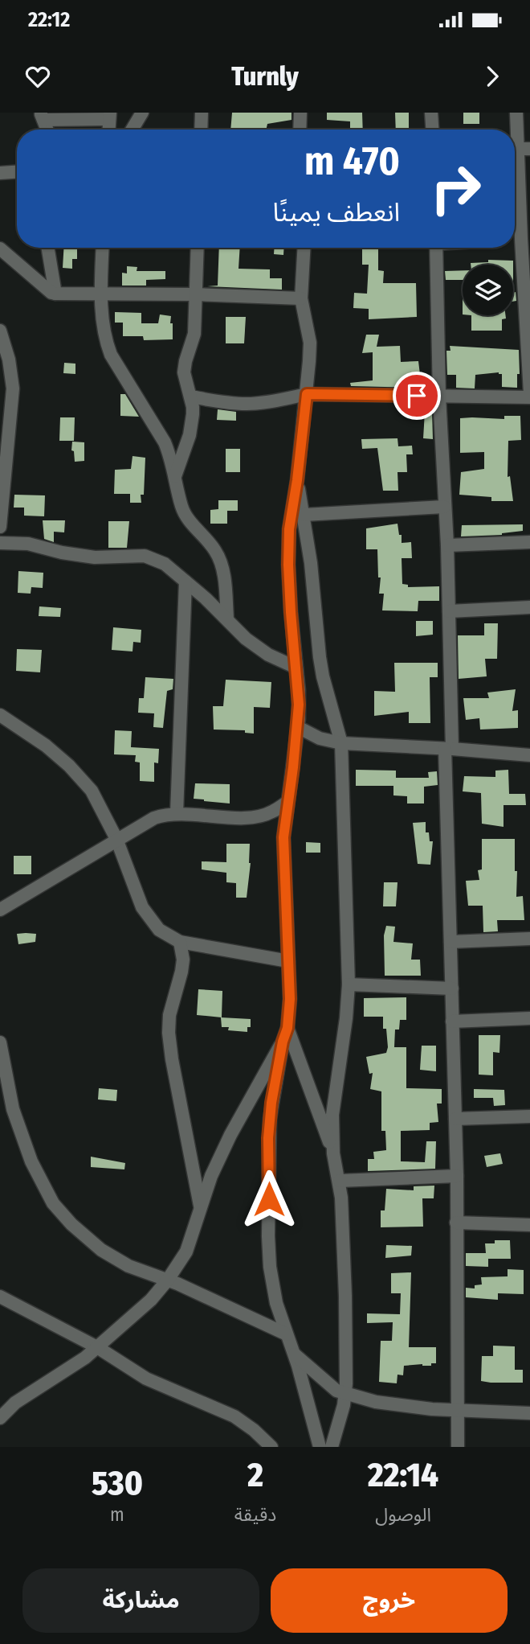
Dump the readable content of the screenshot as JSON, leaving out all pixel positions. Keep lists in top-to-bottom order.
{
  "page": {
    "status": "22:12",
    "header": "Turnly",
    "turn": ["470 m", "انعطف يمينًا"],
    "eta": [
      "22:14",
      "الوصول",
      "2",
      "دقيقة",
      "530",
      "m"
    ],
    "buttons": ["خروج", "مشاركة"]
  }
}
